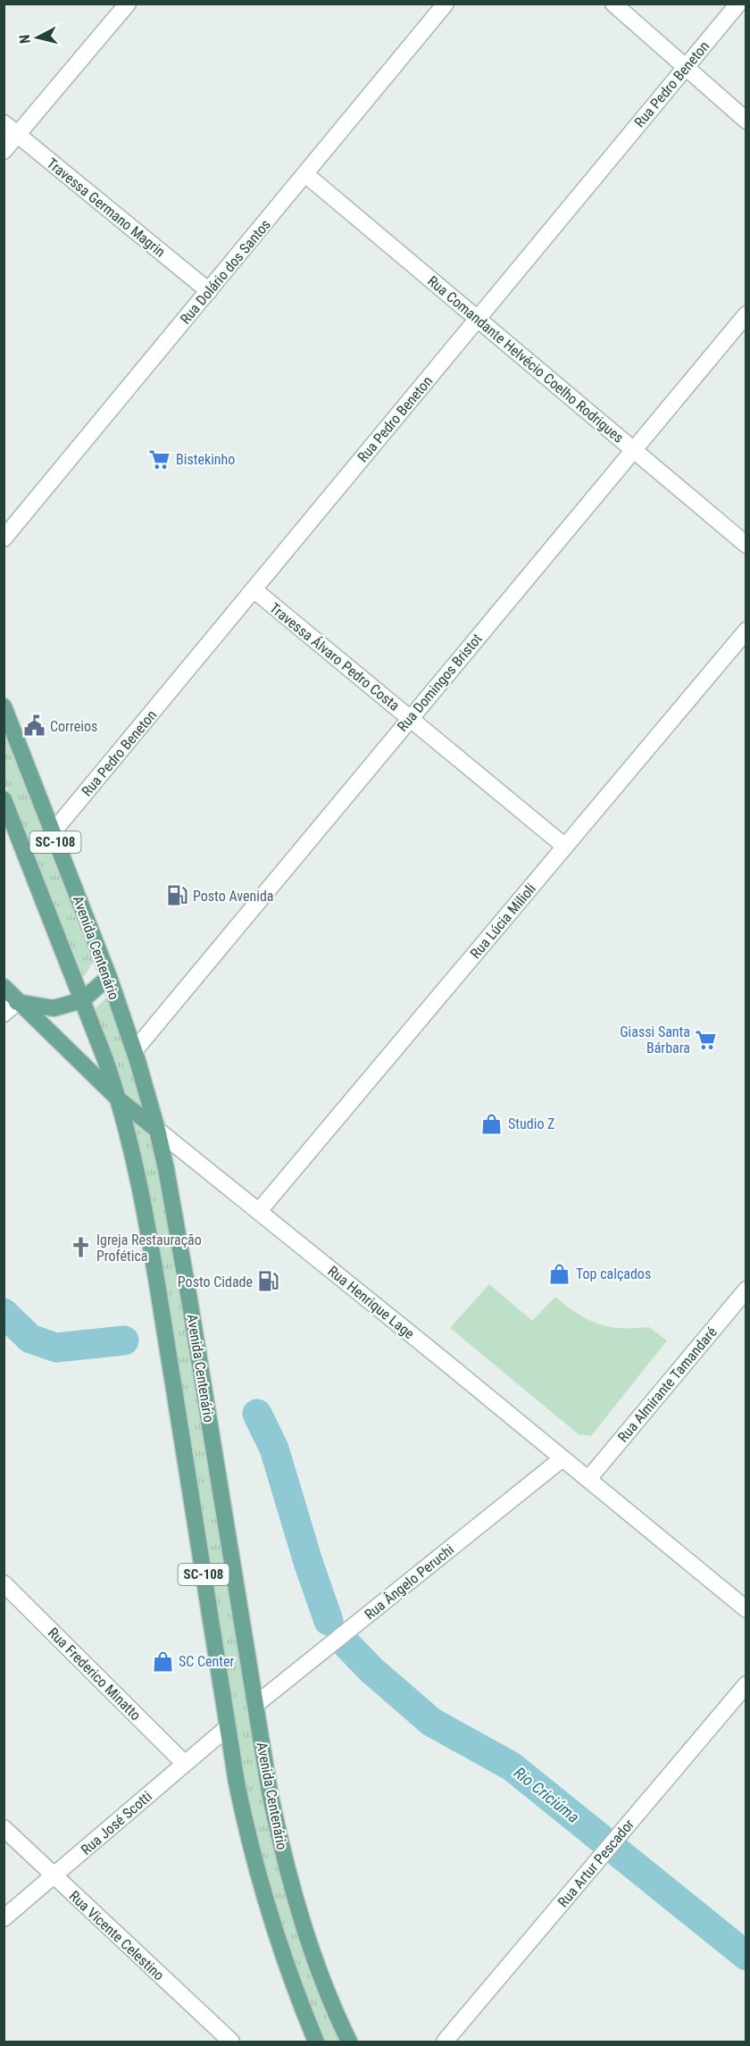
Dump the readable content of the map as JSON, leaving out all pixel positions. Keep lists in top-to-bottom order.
{
  "streets": {
    "main road": ["SC-108", "Avenida Centenário", "Rua Henrique Lage"],
    "street": [
      "Rua Pedro Beneton",
      "Travessa Germano Magrin",
      "Rua Dolário dos Santos",
      "Rua Comandante Helvécio Coelho Rodrigues",
      "Travessa Álvaro Pedro Costa",
      "Rua Domingos Bristot",
      "Rua Lúcia Milioli",
      "Rua Almirante Tamandaré",
      "Rua Ângelo Peruchi",
      "Rua Frederico Minatto",
      "Rua José Scotti",
      "Rua Artur Pescador",
      "Rua Vicente Celestino"
    ]
  },
  "crossings": [
    ["Rua Pedro Beneton", "Rua Comandante Helvécio Coelho Rodrigues"],
    ["Rua Pedro Beneton", "Travessa Álvaro Pedro Costa"],
    ["Rua Pedro Beneton", "Avenida Centenário"],
    ["Travessa Germano Magrin", "Rua Dolário dos Santos"],
    ["Rua Dolário dos Santos", "Rua Comandante Helvécio Coelho Rodrigues"],
    ["Rua Comandante Helvécio Coelho Rodrigues", "Rua Domingos Bristot"],
    ["Travessa Álvaro Pedro Costa", "Rua Domingos Bristot"],
    ["Travessa Álvaro Pedro Costa", "Rua Lúcia Milioli"],
    ["Rua Domingos Bristot", "Avenida Centenário"],
    ["Rua Lúcia Milioli", "Rua Henrique Lage"],
    ["Avenida Centenário", "Rua Henrique Lage"],
    ["Avenida Centenário", "Rua Ângelo Peruchi"],
    ["Avenida Centenário", "Rua José Scotti"],
    ["Rua Henrique Lage", "Rua Almirante Tamandaré"],
    ["Rua Henrique Lage", "Rua Ângelo Peruchi"],
    ["Rua Frederico Minatto", "Rua José Scotti"],
    ["Rua José Scotti", "Rua Vicente Celestino"]
  ],
  "water": ["Rio Criciúma"],
  "places": {
    "supermarket": ["Bistekinho", "Giassi Santa Bárbara"],
    "public building": ["Correios"],
    "fuel station": ["Posto Avenida", "Posto Cidade"],
    "shop": ["Studio Z", "Top calçados", "SC Center"],
    "church": ["Igreja Restauração Profética"]
  },
  "north": "left"
}
